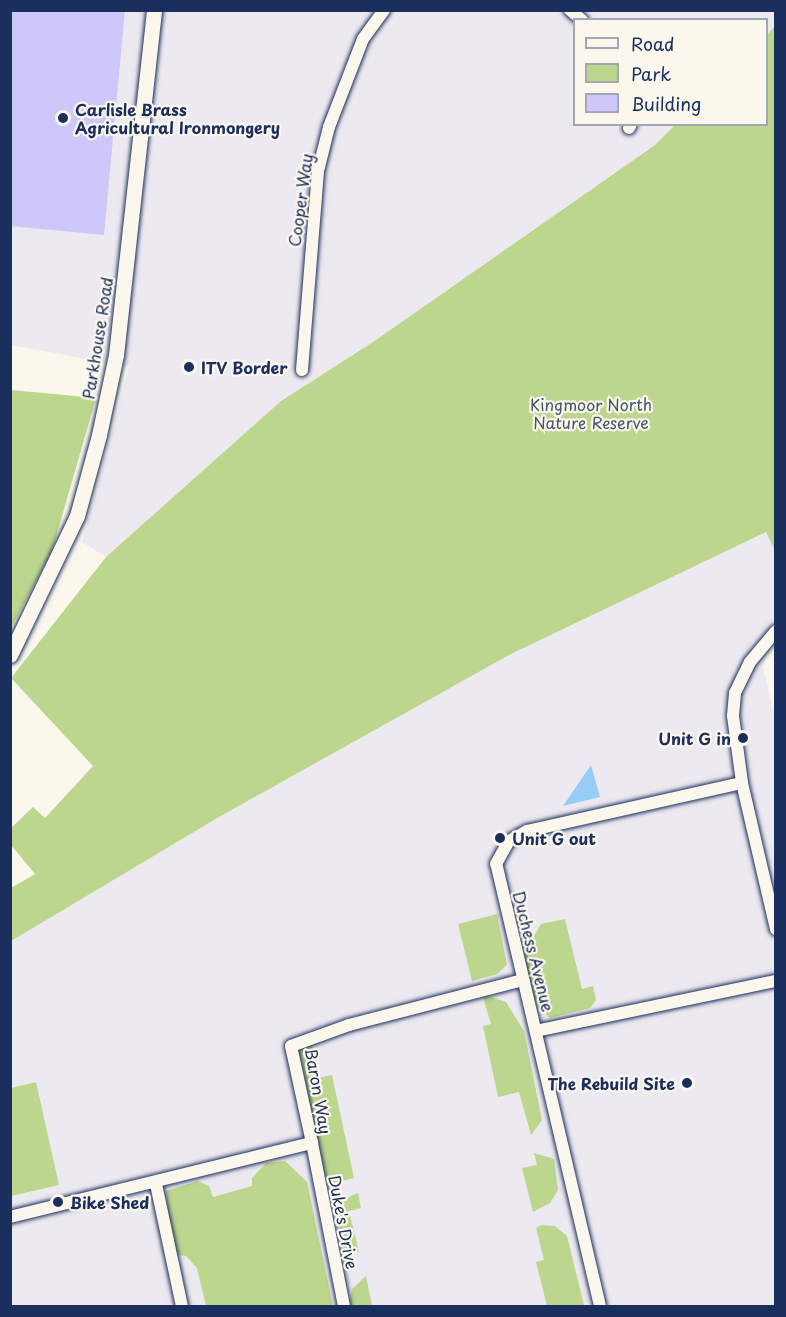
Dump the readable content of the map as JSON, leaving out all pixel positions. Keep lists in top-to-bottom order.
{
  "streets": {
    "street": [
      "Cooper Way",
      "Parkhouse Road",
      "Duchess Avenue",
      "Baron Way",
      "Duke's Drive"
    ]
  },
  "crossings": [
    ["Duchess Avenue", "Baron Way"],
    ["Baron Way", "Duke's Drive"]
  ],
  "parks": ["Kingmoor North Nature Reserve"],
  "places": [
    "Carlisle Brass Agricultural Ironmongery",
    "ITV Border",
    "Unit G in",
    "Unit G out",
    "The Rebuild Site",
    "Bike Shed"
  ],
  "legend": ["Road", "Park", "Building"]
}
